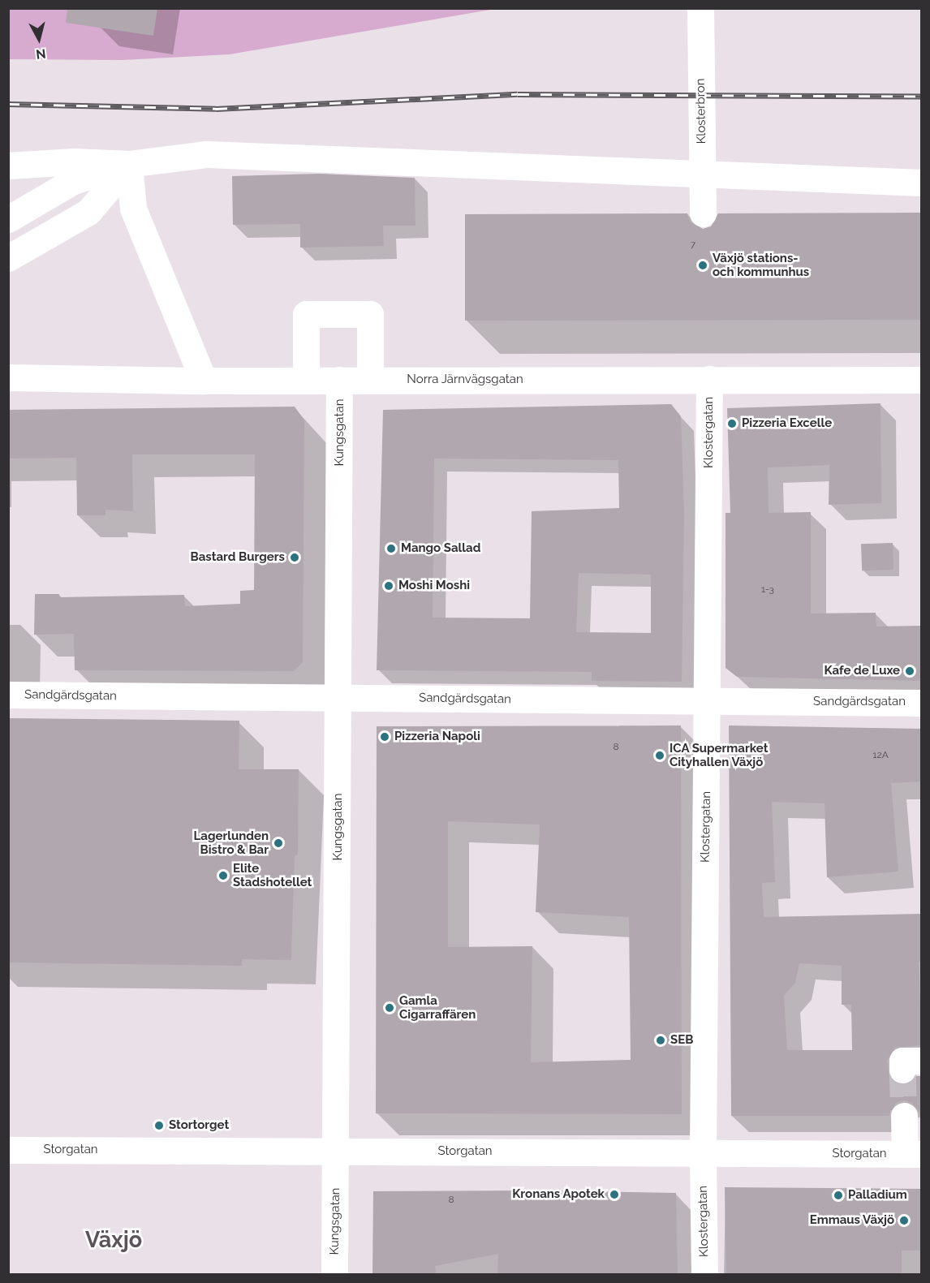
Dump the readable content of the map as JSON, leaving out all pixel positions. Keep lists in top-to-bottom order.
{
  "streets": {
    "street": [
      "Klosterbron",
      "Norra Järnvägsgatan",
      "Kungsgatan",
      "Klostergatan",
      "Sandgärdsgatan",
      "Storgatan"
    ]
  },
  "crossings": [
    ["Norra Järnvägsgatan", "Kungsgatan"],
    ["Norra Järnvägsgatan", "Klostergatan"],
    ["Kungsgatan", "Sandgärdsgatan"],
    ["Kungsgatan", "Storgatan"],
    ["Klostergatan", "Sandgärdsgatan"],
    ["Klostergatan", "Storgatan"]
  ],
  "districts": ["Växjö"],
  "places": [
    "Växjö stations- och kommunhus",
    "Pizzeria Excelle",
    "Mango Sallad",
    "Bastard Burgers",
    "Moshi Moshi",
    "Kafe de Luxe",
    "Pizzeria Napoli",
    "ICA Supermarket Cityhallen Växjö",
    "Lagerlunden Bistro & Bar",
    "Elite Stadshotellet",
    "Gamla Cigarraffären",
    "SEB",
    "Stortorget",
    "Kronans Apotek",
    "Palladium",
    "Emmaus Växjö"
  ],
  "house_numbers": [
    "7",
    "1-3",
    "8",
    "12A",
    "8"
  ],
  "north": "bottom"
}
